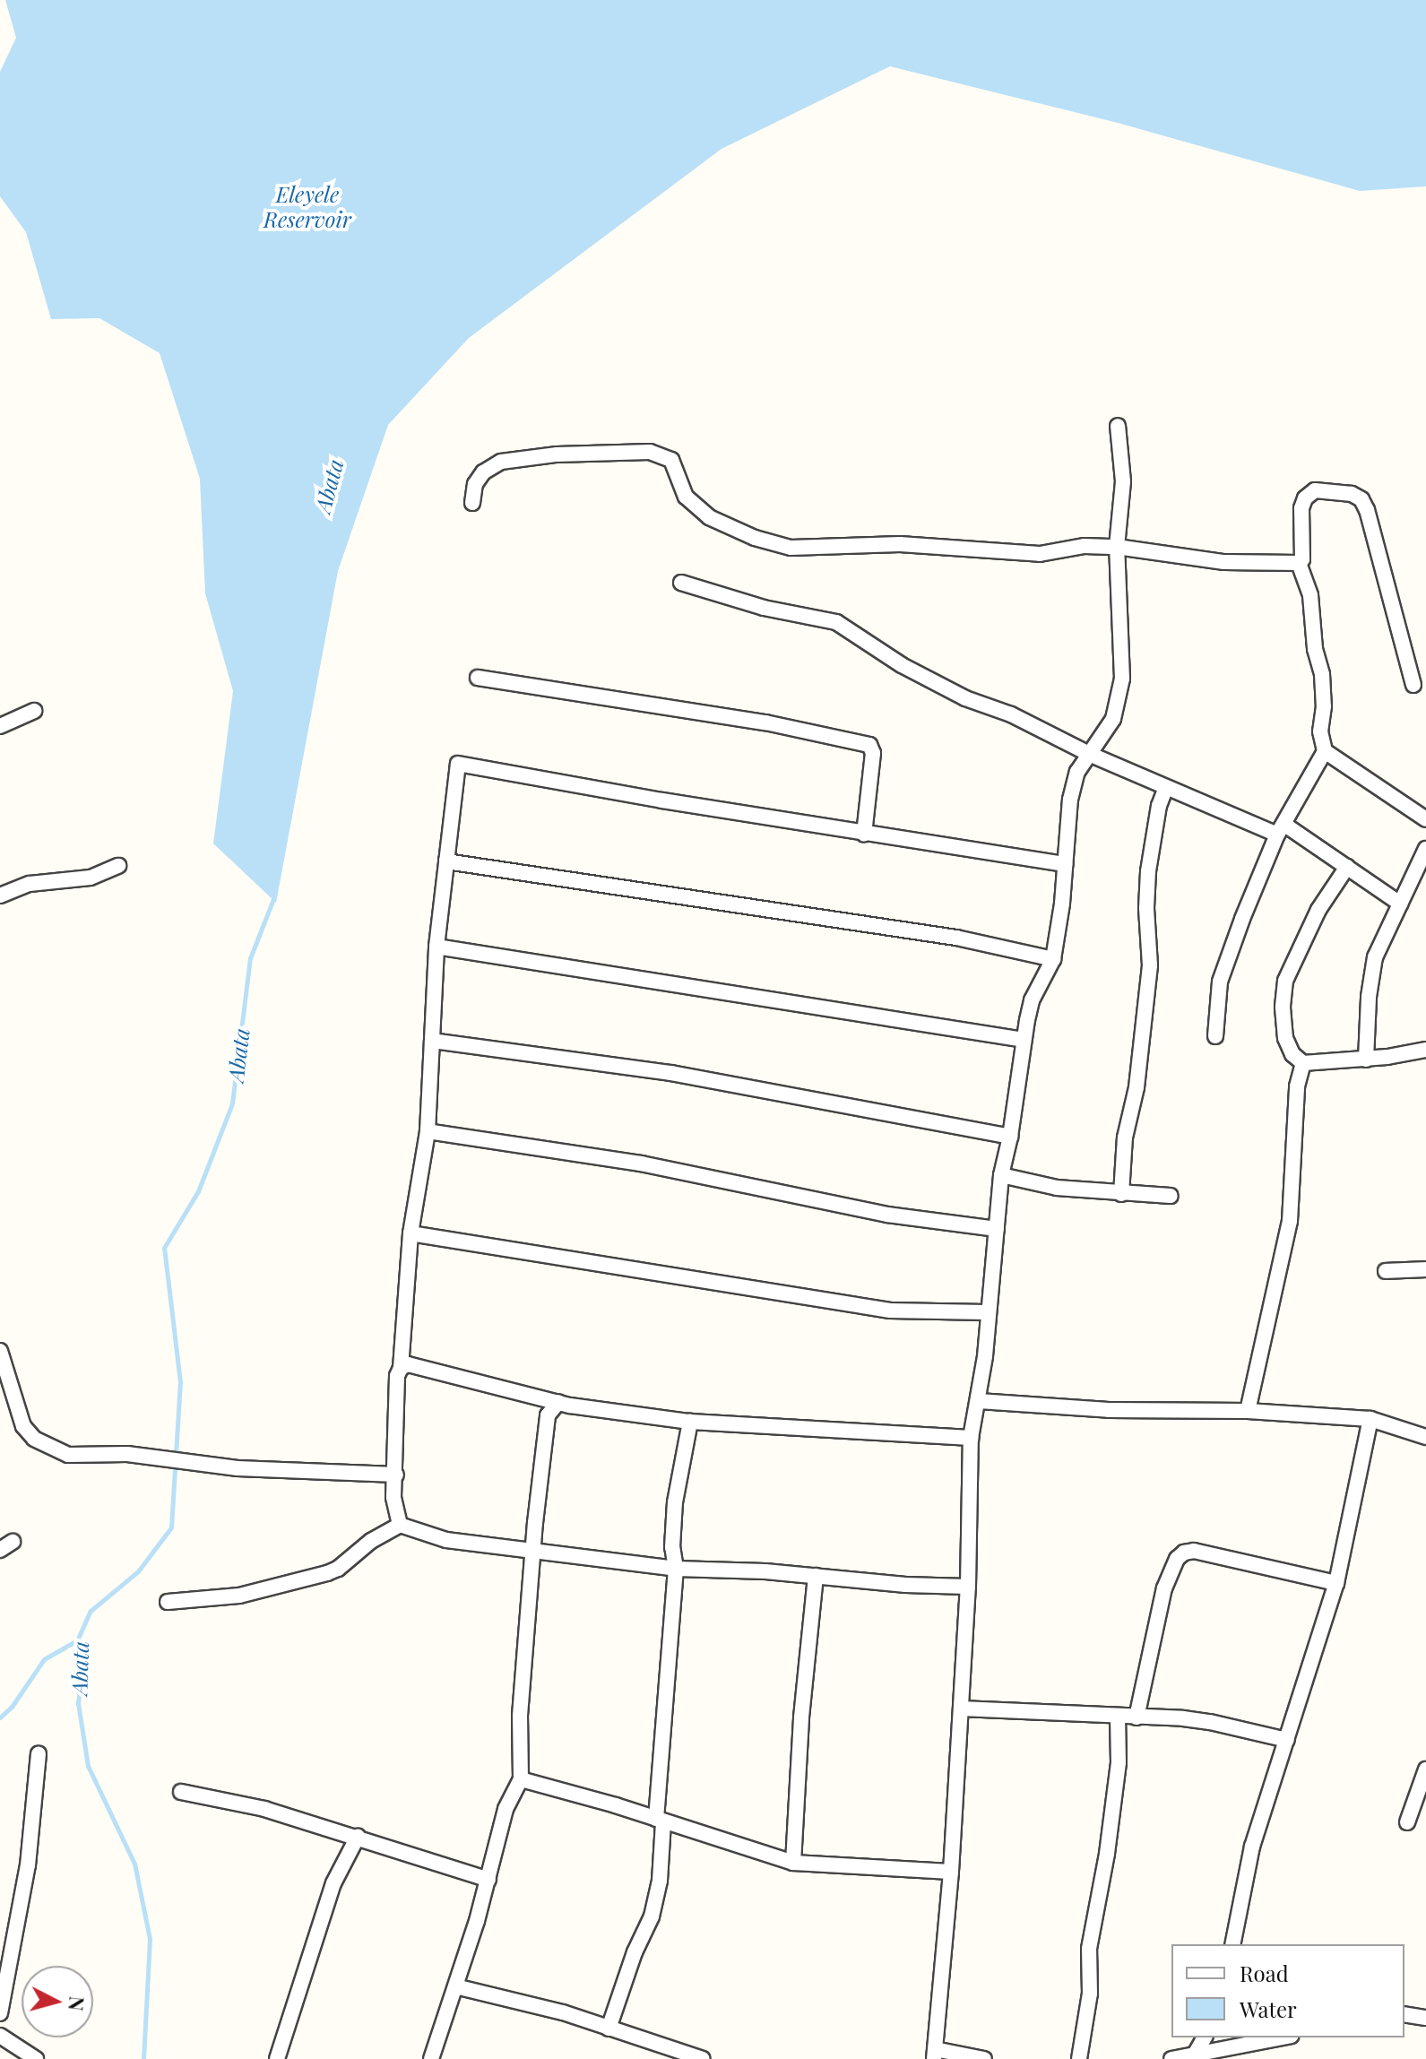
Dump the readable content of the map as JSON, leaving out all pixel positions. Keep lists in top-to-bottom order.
{
  "water": ["Eleyele Reservoir", "Abata"],
  "legend": ["Road", "Water"],
  "north": "right"
}
